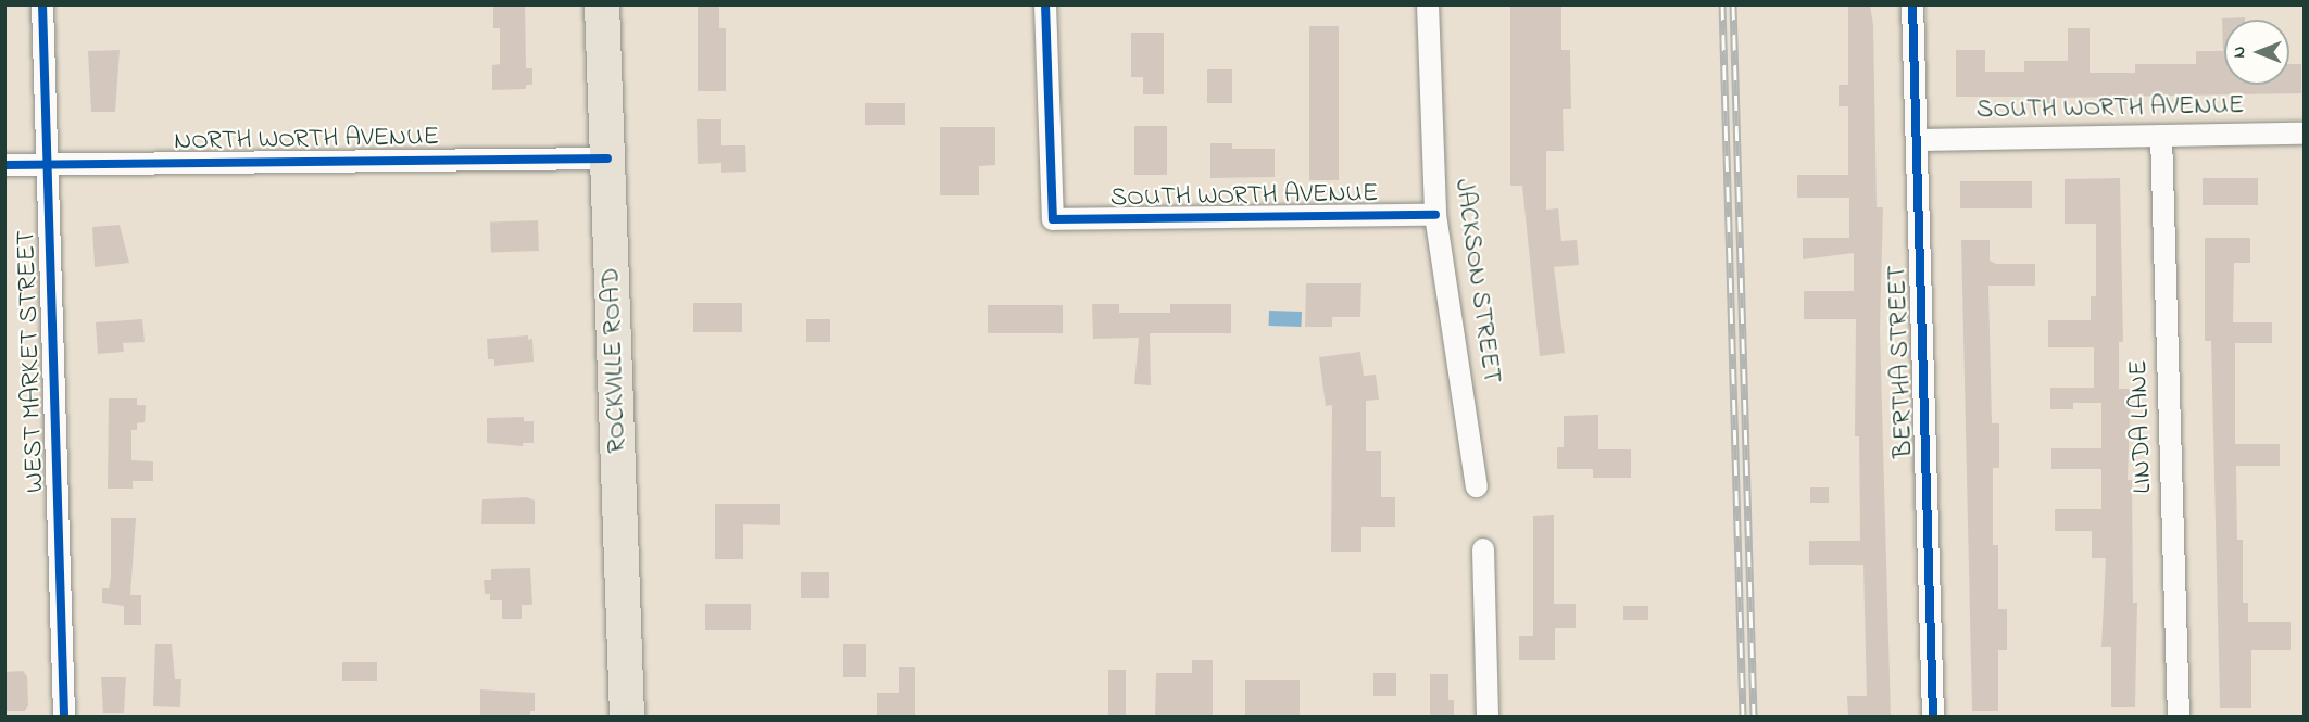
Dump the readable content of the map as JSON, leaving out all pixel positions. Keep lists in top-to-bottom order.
{
  "streets": {
    "main road": ["ROCKVILLE ROAD"],
    "street": [
      "SOUTH WORTH AVENUE",
      "NORTH WORTH AVENUE",
      "JACKSON STREET",
      "WEST MARKET STREET",
      "BERTHA STREET",
      "LINDA LANE"
    ]
  },
  "crossings": [
    ["SOUTH WORTH AVENUE", "JACKSON STREET"],
    ["SOUTH WORTH AVENUE", "BERTHA STREET"],
    ["SOUTH WORTH AVENUE", "LINDA LANE"],
    ["NORTH WORTH AVENUE", "ROCKVILLE ROAD"],
    ["NORTH WORTH AVENUE", "WEST MARKET STREET"]
  ],
  "north": "left"
}
